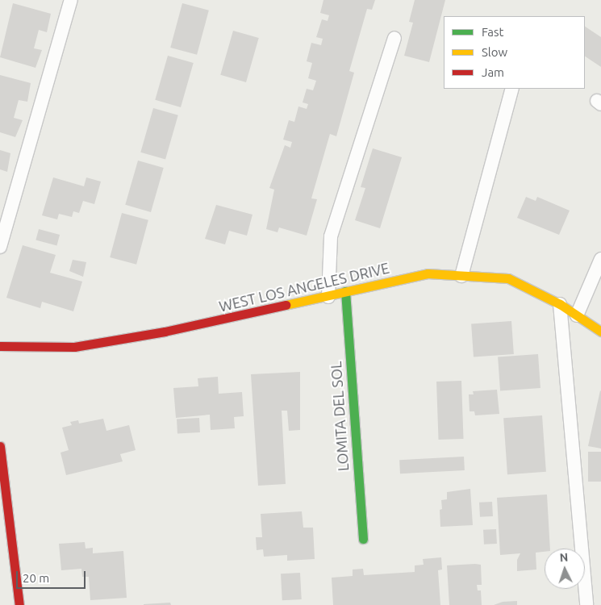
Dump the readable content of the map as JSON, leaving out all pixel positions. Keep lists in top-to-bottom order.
{
  "streets": {
    "main road": ["WEST LOS ANGELES DRIVE", "LOMITA DEL SOL"]
  },
  "crossings": [
    ["WEST LOS ANGELES DRIVE", "LOMITA DEL SOL"]
  ],
  "legend": ["Fast", "Slow", "Jam"],
  "scale_bar": "20 m",
  "north": "top"
}
